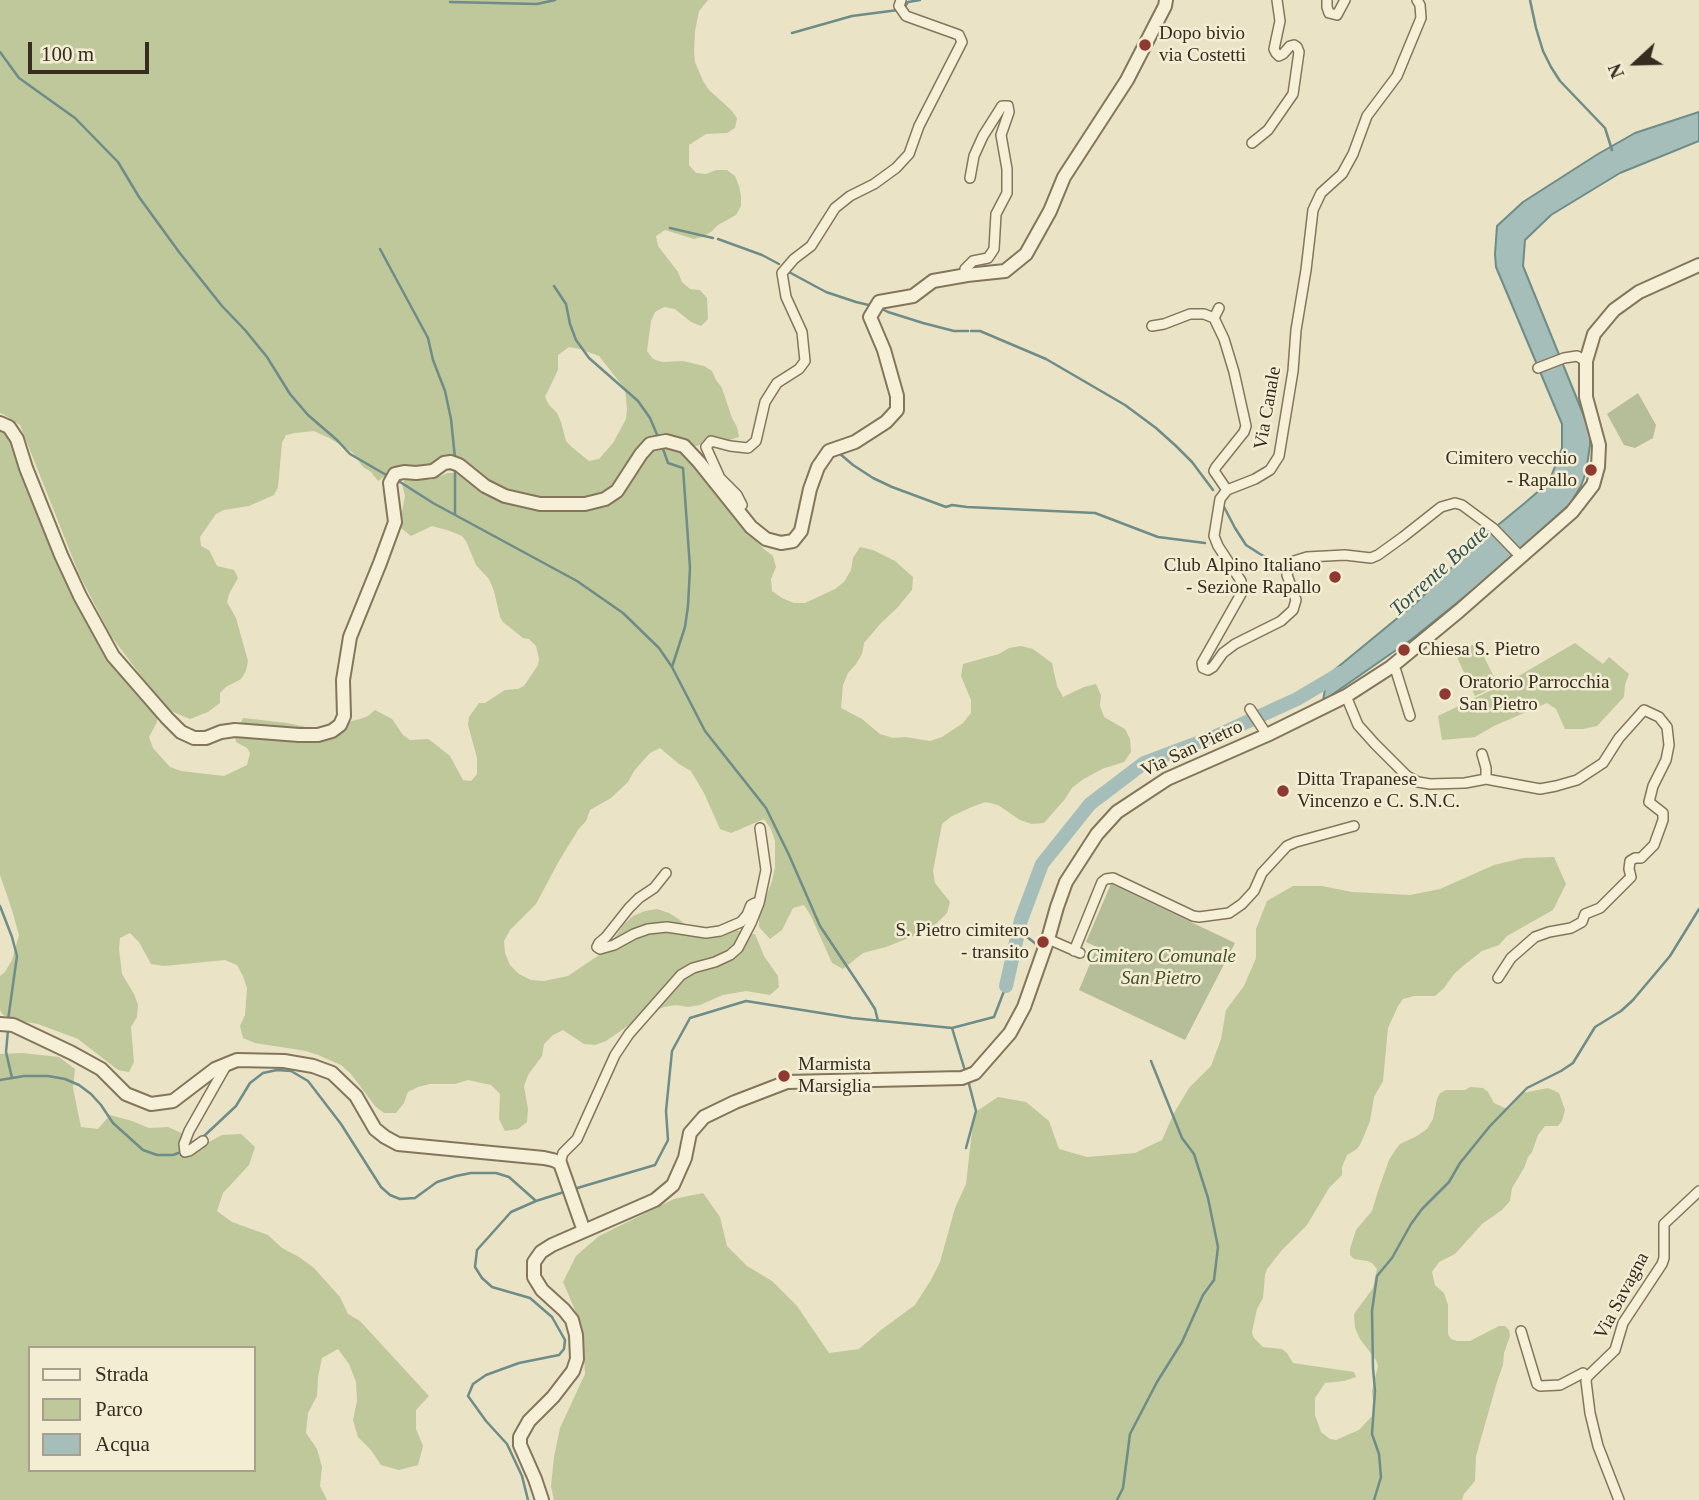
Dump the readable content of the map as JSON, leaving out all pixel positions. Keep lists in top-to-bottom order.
{
  "streets": {
    "street": ["Via Canale", "Via San Pietro", "Via Savagna"]
  },
  "water": ["Torrente Boate"],
  "parks": ["Cimitero Comunale San Pietro"],
  "places": [
    "Dopo bivio via Costetti",
    "Cimitero vecchio - Rapallo",
    "Club Alpino Italiano - Sezione Rapallo",
    "Chiesa S. Pietro",
    "Oratorio Parrocchia San Pietro",
    "Ditta Trapanese Vincenzo e C. S.N.C.",
    "S. Pietro cimitero - transito",
    "Marmista Marsiglia"
  ],
  "legend": ["Strada", "Parco", "Acqua"],
  "scale_bar": "100 m",
  "north": "left"
}
